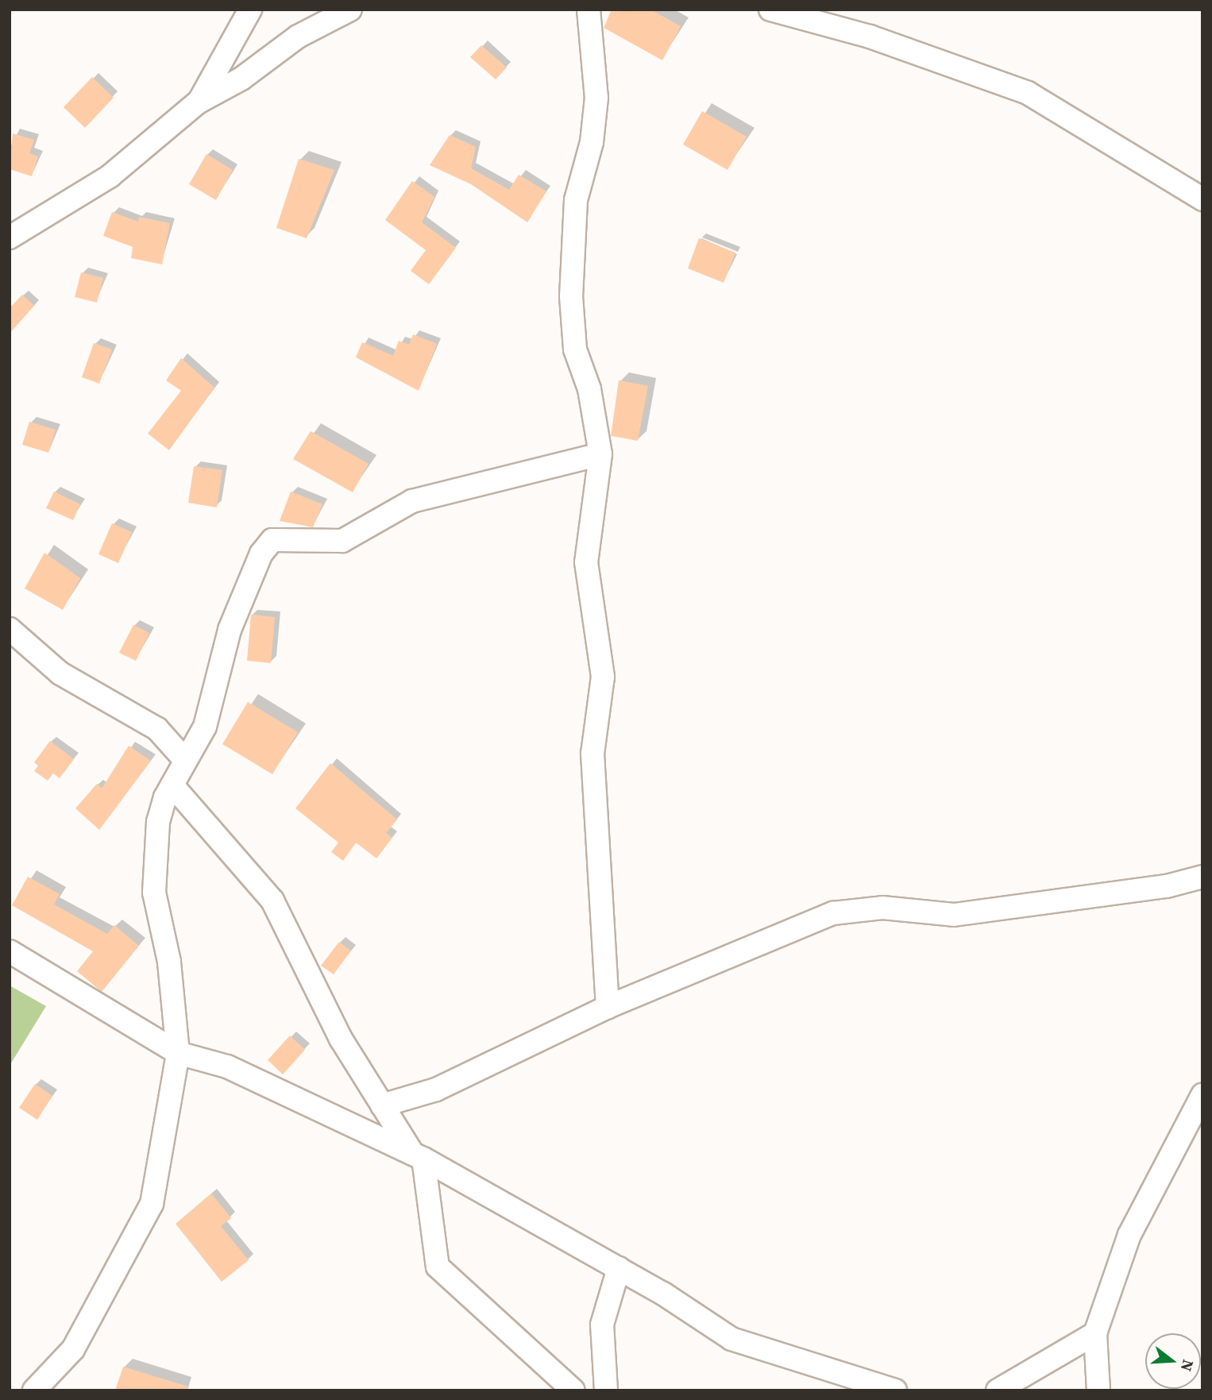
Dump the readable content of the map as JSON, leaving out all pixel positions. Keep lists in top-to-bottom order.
{
  "north": "right"
}
